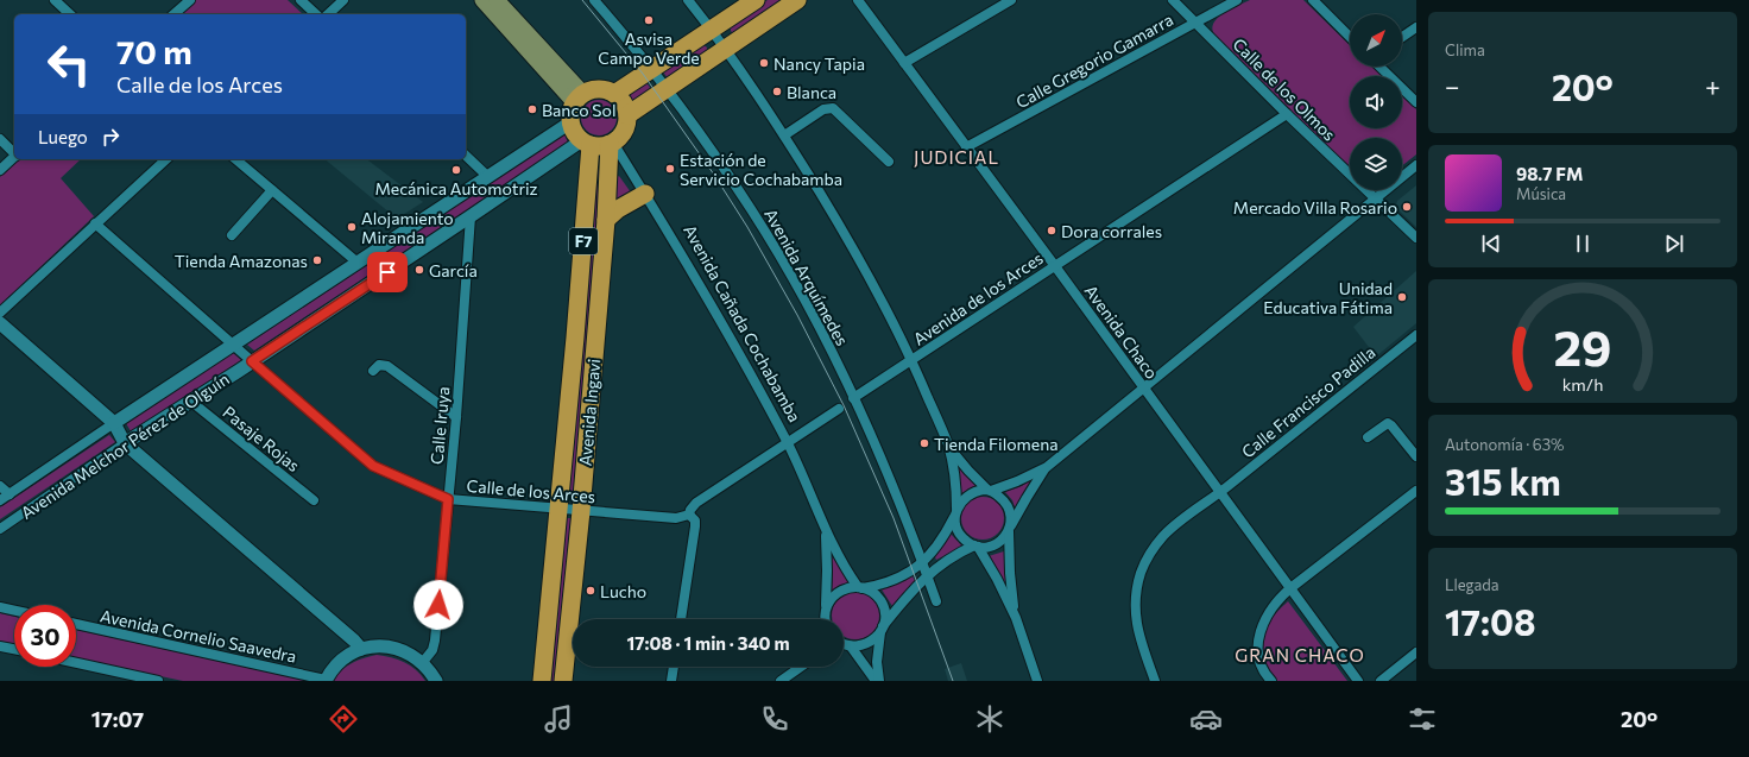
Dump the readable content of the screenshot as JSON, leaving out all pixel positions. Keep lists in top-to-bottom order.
{
  "streets": {
    "highway": ["F7", "Avenida Ingavi"],
    "street": [
      "Calle Gregorio Gamarra",
      "Calle de los Olmos",
      "Avenida Arquímedes",
      "Avenida de los Arces",
      "Avenida Cañada Cochabamba",
      "Avenida Chaco",
      "Calle Francisco Padilla",
      "Calle Iruya",
      "Pasaje Rojas",
      "Avenida Melchor Pérez de Olguín",
      "Calle de los Arces",
      "Avenida Cornelio Saavedra"
    ]
  },
  "crossings": [
    ["Calle Gregorio Gamarra", "Calle de los Olmos"],
    ["Calle Gregorio Gamarra", "Avenida Chaco"],
    ["Calle de los Olmos", "Avenida de los Arces"],
    ["Avenida Arquímedes", "Avenida de los Arces"],
    ["Avenida de los Arces", "Avenida Chaco"],
    ["Avenida Cañada Cochabamba", "Avenida Ingavi"],
    ["Avenida Cañada Cochabamba", "Avenida Melchor Pérez de Olguín"],
    ["Avenida Chaco", "Calle Francisco Padilla"],
    ["Avenida Ingavi", "Avenida Melchor Pérez de Olguín"],
    ["Avenida Ingavi", "Calle de los Arces"],
    ["Calle Iruya", "Avenida Melchor Pérez de Olguín"],
    ["Calle Iruya", "Calle de los Arces"],
    ["Pasaje Rojas", "Avenida Melchor Pérez de Olguín"],
    ["Avenida Melchor Pérez de Olguín", "Calle de los Arces"]
  ],
  "districts": ["JUDICIAL", "GRAN CHACO"],
  "places": [
    "Asvisa Campo Verde",
    "Nancy Tapia",
    "Blanca",
    "Banco Sol",
    "Estación de Servicio Cochabamba",
    "Mecánica Automotriz",
    "Mercado Villa Rosario",
    "Alojamiento Miranda",
    "Dora corrales",
    "Tienda Amazonas",
    "García",
    "Unidad Educativa Fátima",
    "Tienda Filomena",
    "Lucho"
  ],
  "north": "top right",
  "page": {
    "tile": [
      "Clima",
      ["Autonomía · 63%", "315 km"],
      ["Llegada", "17:08"]
    ],
    "turn": ["70 m", "Calle de los Arces"],
    "heat": ["−", "20°", "+"],
    "then": "Luego",
    "song": ["98.7 FM", "Música"],
    "limit": "30",
    "trip": "17:08 · 1 min · 340 m",
    "tabs": ["17:07", "20°"],
    "gauge": ["29", "km/h"]
  }
}
